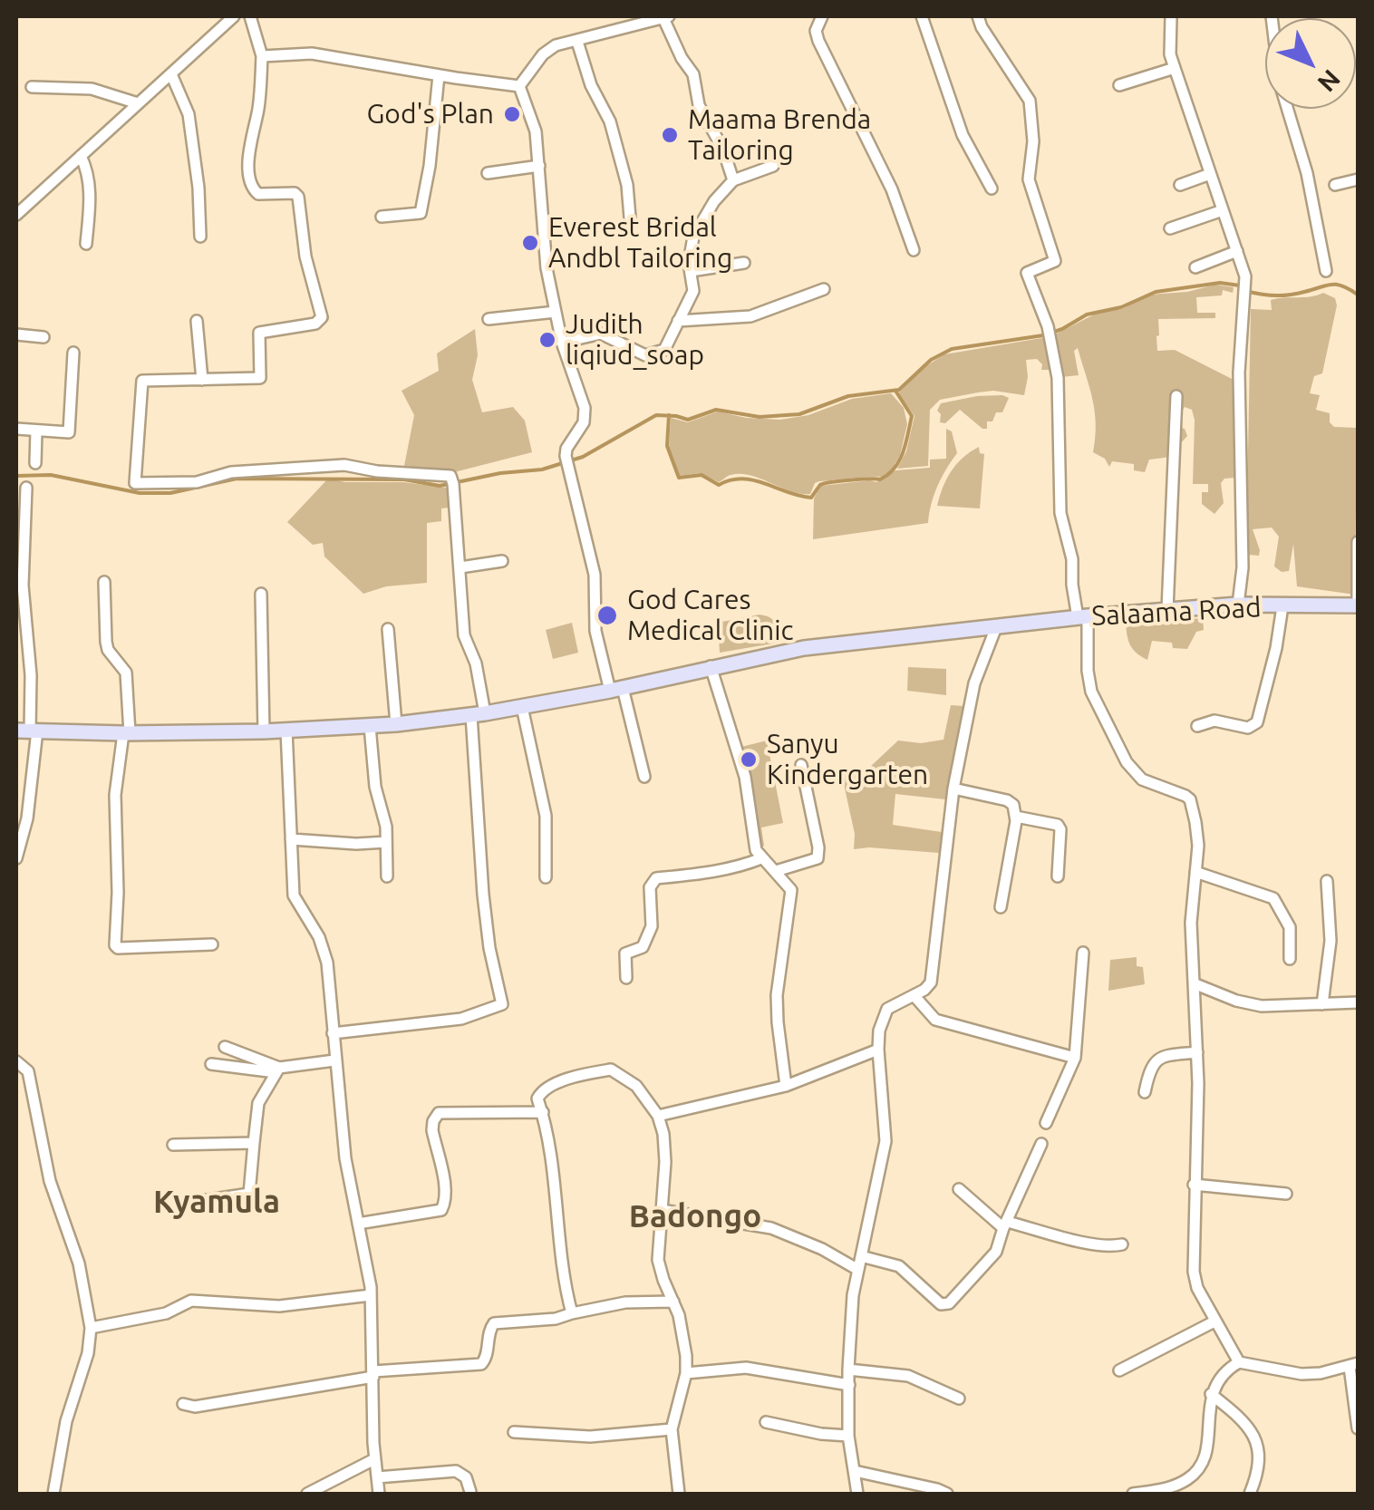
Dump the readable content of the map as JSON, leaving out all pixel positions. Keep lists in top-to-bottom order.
{
  "streets": {
    "main road": ["Salaama Road"]
  },
  "districts": ["Kyamula", "Badongo"],
  "places": [
    "God's Plan",
    "Maama Brenda Tailoring",
    "Everest Bridal Andbl Tailoring",
    "Judith liqiud_soap",
    "God Cares Medical Clinic",
    "Sanyu Kindergarten"
  ],
  "north": "bottom right"
}
